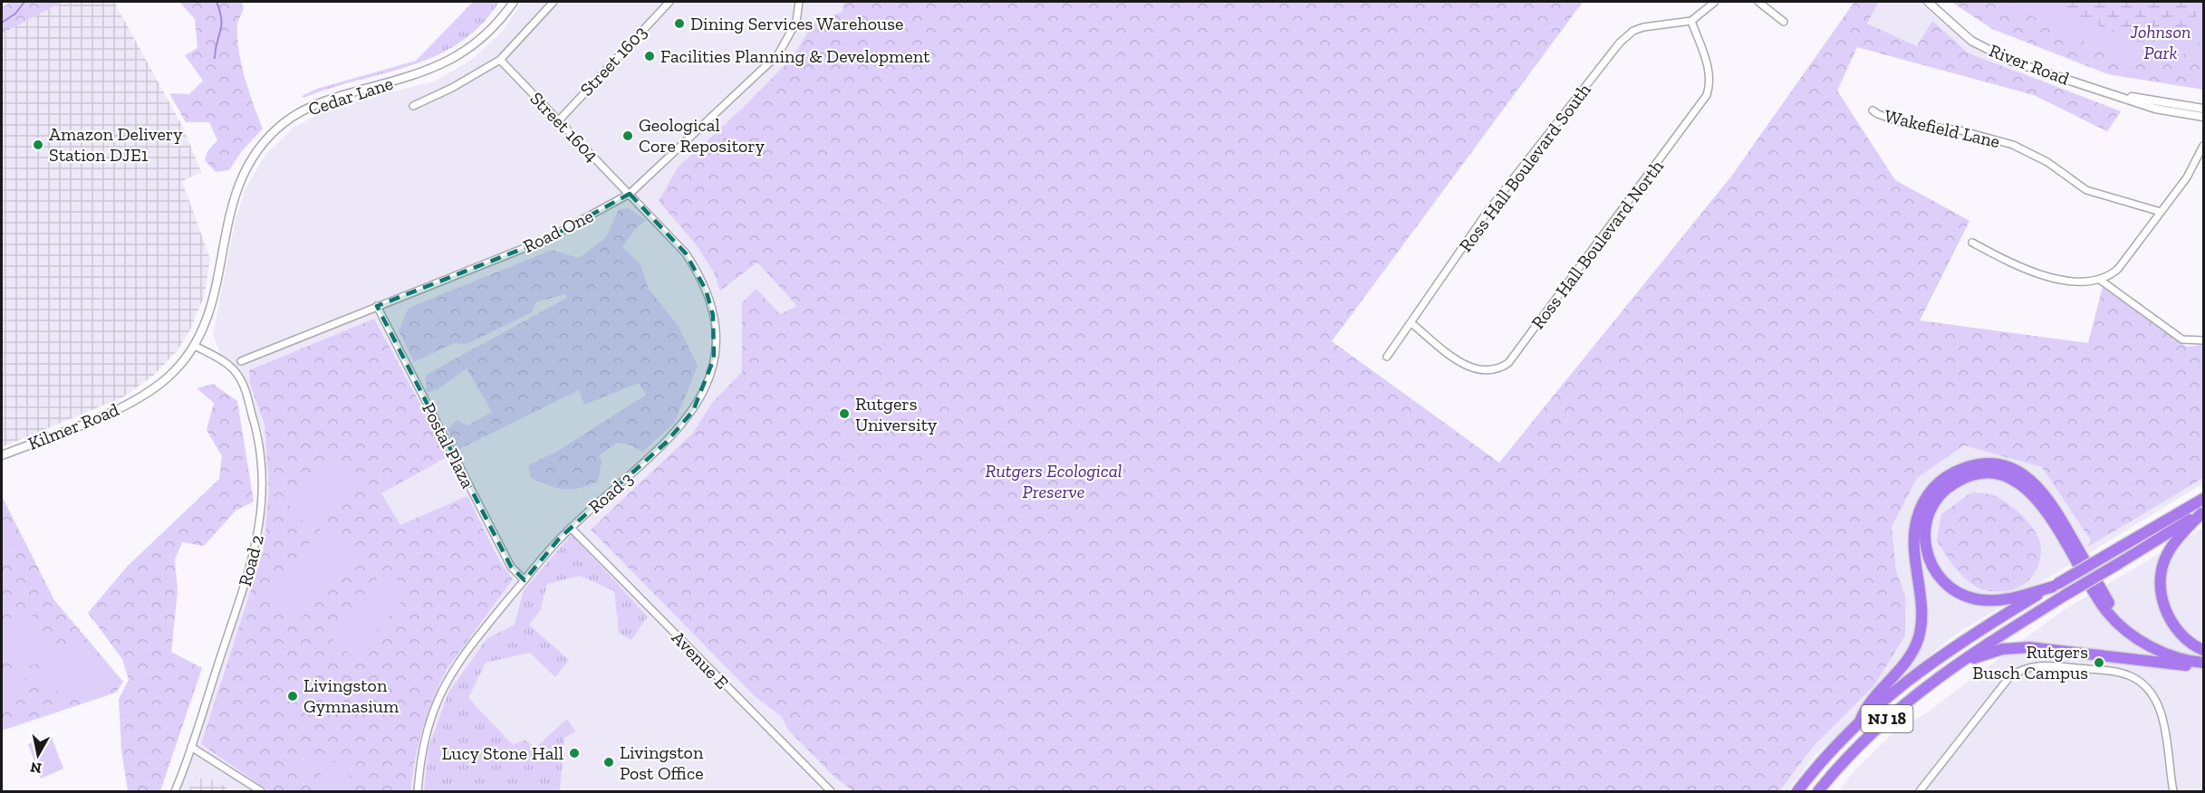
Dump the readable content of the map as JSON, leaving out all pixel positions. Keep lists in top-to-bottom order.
{
  "streets": {
    "highway": ["NJ 18"],
    "street": [
      "Street 1603",
      "River Road",
      "Cedar Lane",
      "Street 1604",
      "Wakefield Lane",
      "Ross Hall Boulevard South",
      "Road One",
      "Ross Hall Boulevard North",
      "Kilmer Road",
      "Postal Plaza",
      "Road 3",
      "Road 2",
      "Avenue E"
    ]
  },
  "crossings": [
    ["Street 1603", "Street 1604"],
    ["Cedar Lane", "Kilmer Road"],
    ["Cedar Lane", "Road 2"],
    ["Street 1604", "Road One"],
    ["Street 1604", "Road 3"],
    ["Ross Hall Boulevard South", "Ross Hall Boulevard North"],
    ["Road One", "Postal Plaza"],
    ["Road One", "Road 3"],
    ["Postal Plaza", "Road 3"],
    ["Road 3", "Avenue E"]
  ],
  "parks": ["Johnson Park", "Rutgers Ecological Preserve"],
  "places": [
    "Dining Services Warehouse",
    "Facilities Planning & Development",
    "Geological Core Repository",
    "Amazon Delivery Station DJE1",
    "Rutgers University",
    "Rutgers Busch Campus",
    "Livingston Gymnasium",
    "Lucy Stone Hall",
    "Livingston Post Office"
  ],
  "north": "bottom"
}
